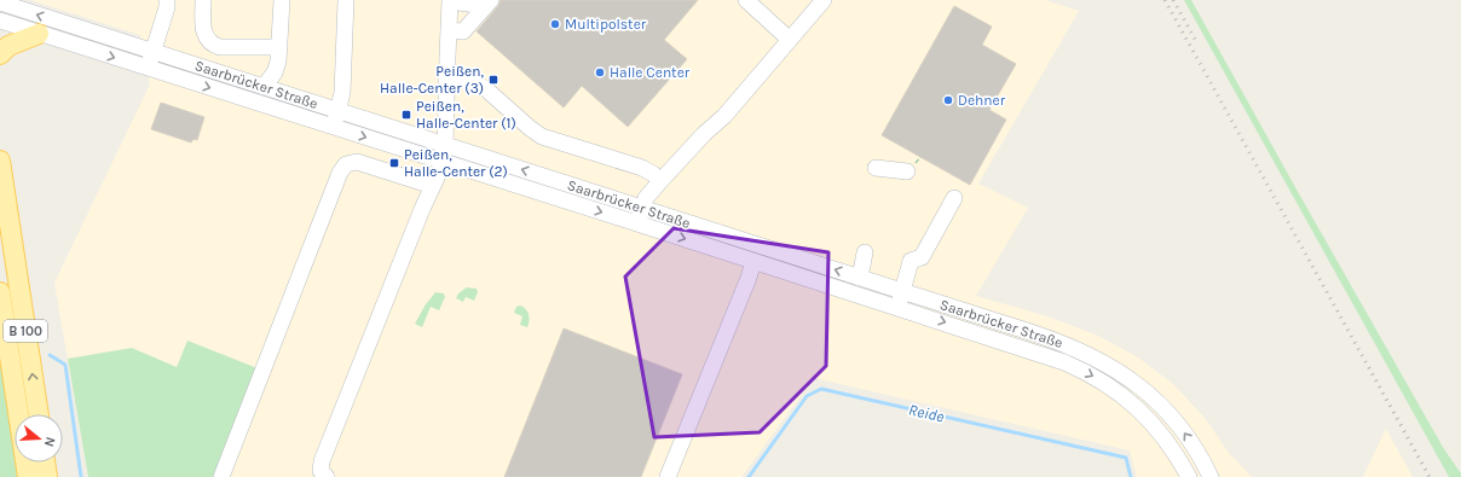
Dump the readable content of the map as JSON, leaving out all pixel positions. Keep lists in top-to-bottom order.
{
  "streets": {
    "main road": ["B 100"],
    "street": ["Saarbrücker Straße"]
  },
  "water": ["Reide"],
  "places": {
    "other": ["Multipolster", "Halle Center", "Dehner"],
    "transit": ["Peißen, Halle-Center (3)", "Peißen, Halle-Center (1)", "Peißen, Halle-Center (2)"]
  },
  "north": "right"
}
